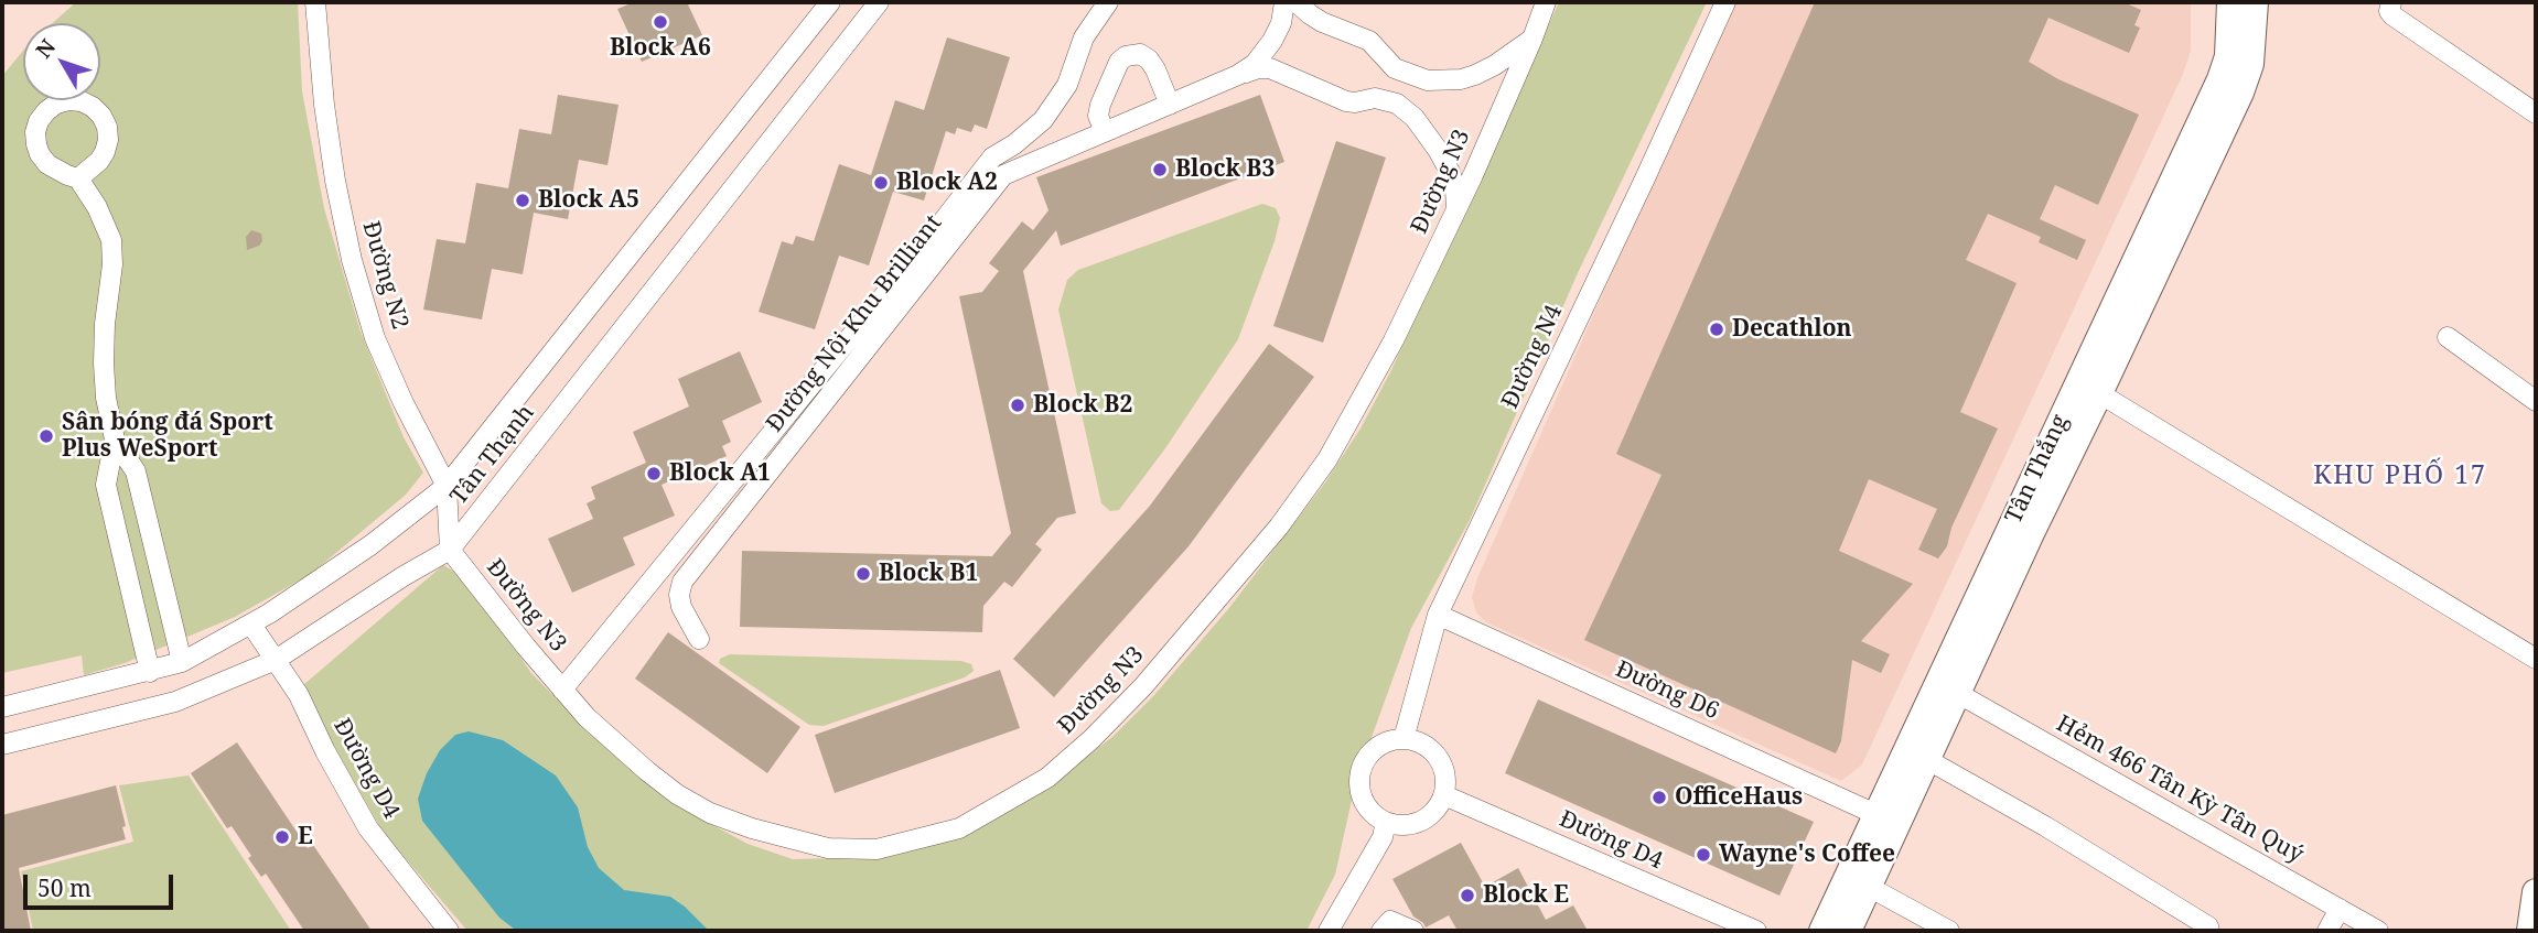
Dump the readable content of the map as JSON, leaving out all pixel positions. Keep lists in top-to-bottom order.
{
  "streets": {
    "street": [
      "Đường N3",
      "Đường N2",
      "Đường Nội Khu Brilliant",
      "Đường N4",
      "Tân Thạnh",
      "Tân Thắng",
      "Đường D6",
      "Đường D4",
      "Hẻm 466 Tân Kỳ Tân Quý"
    ]
  },
  "crossings": [
    ["Đường N3", "Đường N2"],
    ["Đường N3", "Tân Thạnh"],
    ["Đường N2", "Tân Thạnh"],
    ["Đường N4", "Đường D6"],
    ["Đường N4", "Đường D4"],
    ["Tân Thạnh", "Đường D4"],
    ["Tân Thắng", "Đường D6"],
    ["Tân Thắng", "Hẻm 466 Tân Kỳ Tân Quý"]
  ],
  "districts": ["KHU PHỐ 17"],
  "places": [
    "Block A6",
    "Block B3",
    "Block A2",
    "Block A5",
    "Decathlon",
    "Block B2",
    "Sân bóng đá Sport Plus WeSport",
    "Block A1",
    "Block B1",
    "OfficeHaus",
    "E",
    "Wayne's Coffee",
    "Block E"
  ],
  "scale_bar": "50 m",
  "north": "top left"
}
